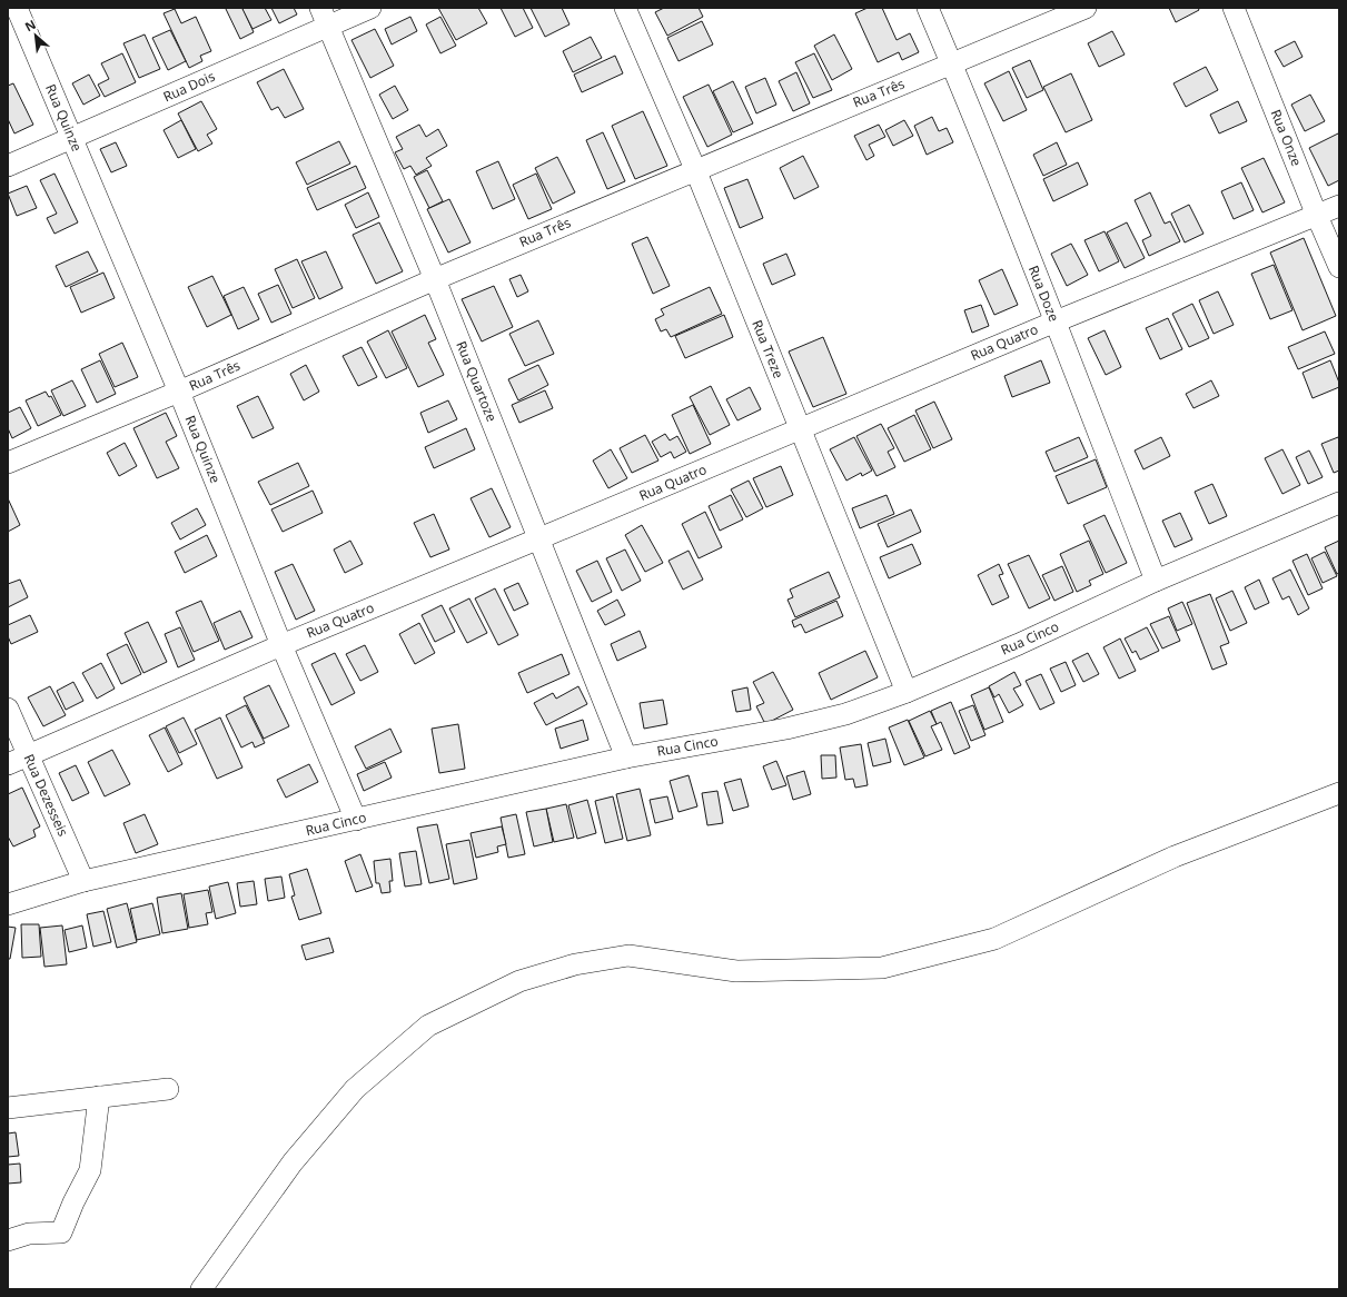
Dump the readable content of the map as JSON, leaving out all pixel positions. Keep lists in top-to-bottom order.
{
  "streets": {
    "street": [
      "Rua Dois",
      "Rua Três",
      "Rua Quinze",
      "Rua Onze",
      "Rua Doze",
      "Rua Quatro",
      "Rua Treze",
      "Rua Quartoze",
      "Rua Cinco",
      "Rua Dezesseis"
    ]
  },
  "crossings": [
    ["Rua Dois", "Rua Quinze"],
    ["Rua Dois", "Rua Quartoze"],
    ["Rua Três", "Rua Quinze"],
    ["Rua Três", "Rua Doze"],
    ["Rua Três", "Rua Treze"],
    ["Rua Três", "Rua Quartoze"],
    ["Rua Quinze", "Rua Quatro"],
    ["Rua Quinze", "Rua Cinco"],
    ["Rua Onze", "Rua Quatro"],
    ["Rua Doze", "Rua Quatro"],
    ["Rua Doze", "Rua Cinco"],
    ["Rua Quatro", "Rua Treze"],
    ["Rua Quatro", "Rua Quartoze"],
    ["Rua Quatro", "Rua Dezesseis"],
    ["Rua Treze", "Rua Cinco"],
    ["Rua Quartoze", "Rua Cinco"],
    ["Rua Cinco", "Rua Dezesseis"]
  ],
  "north": "top left"
}
